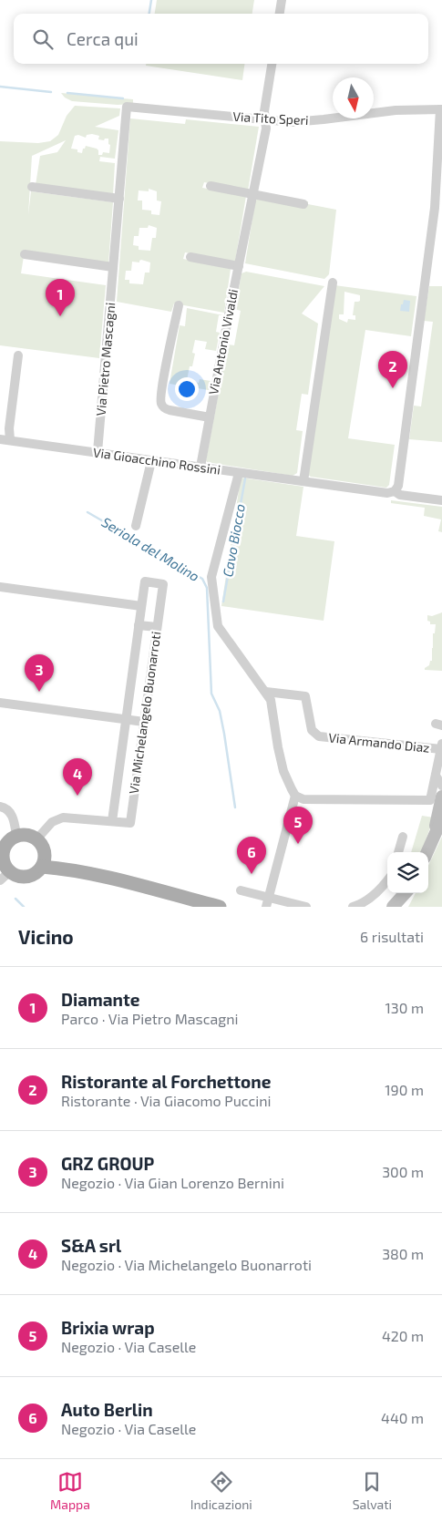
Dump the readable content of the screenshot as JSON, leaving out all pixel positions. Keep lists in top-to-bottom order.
{
  "streets": {
    "main road": ["Via Armando Diaz"],
    "street": [
      "Via Tito Speri",
      "Via Antonio Vivaldi",
      "Via Pietro Mascagni",
      "Via Gioacchino Rossini",
      "Via Michelangelo Buonarroti"
    ]
  },
  "crossings": [
    ["Via Tito Speri", "Via Antonio Vivaldi"],
    ["Via Tito Speri", "Via Pietro Mascagni"],
    ["Via Antonio Vivaldi", "Via Gioacchino Rossini"],
    ["Via Pietro Mascagni", "Via Gioacchino Rossini"]
  ],
  "water": ["Cavo Biocco", "Seriola del Molino"],
  "north": "bottom",
  "page": {
    "search": "Cerca qui",
    "pins": [
      "1",
      "2",
      "3",
      "4",
      "5",
      "6"
    ],
    "heading": ["Vicino", "6 risultati"],
    "list": [
      {
        "mark": "1",
        "name": "Diamante",
        "note": "Parco · Via Pietro Mascagni",
        "value": "130 m"
      },
      {
        "mark": "2",
        "name": "Ristorante al Forchettone",
        "note": "Ristorante · Via Giacomo Puccini",
        "value": "190 m"
      },
      {
        "mark": "3",
        "name": "GRZ GROUP",
        "note": "Negozio · Via Gian Lorenzo Bernini",
        "value": "300 m"
      },
      {
        "mark": "4",
        "name": "S&A srl",
        "note": "Negozio · Via Michelangelo Buonarroti",
        "value": "380 m"
      },
      {
        "mark": "5",
        "name": "Brixia wrap",
        "note": "Negozio · Via Caselle",
        "value": "420 m"
      },
      {
        "mark": "6",
        "name": "Auto Berlin",
        "note": "Negozio · Via Caselle",
        "value": "440 m"
      }
    ],
    "nav": ["Mappa", "Indicazioni", "Salvati"]
  }
}
